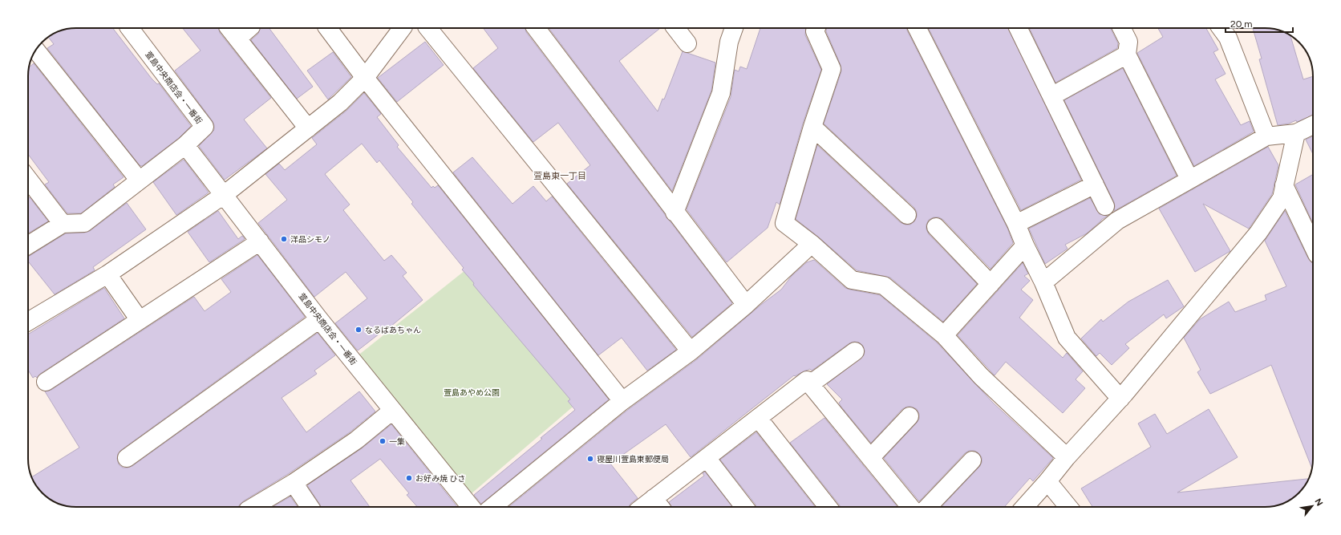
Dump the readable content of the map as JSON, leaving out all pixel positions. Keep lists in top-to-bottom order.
{
  "streets": {
    "street": ["萱島中央商店会・一番街"]
  },
  "districts": ["萱島東一丁目"],
  "parks": ["萱島あやめ公園"],
  "places": [
    "洋品シモノ",
    "なるばあちゃん",
    "一集",
    "寝屋川萱島東郵便局",
    "お好み焼 ひさ"
  ],
  "scale_bar": "20 m",
  "north": "top right"
}
